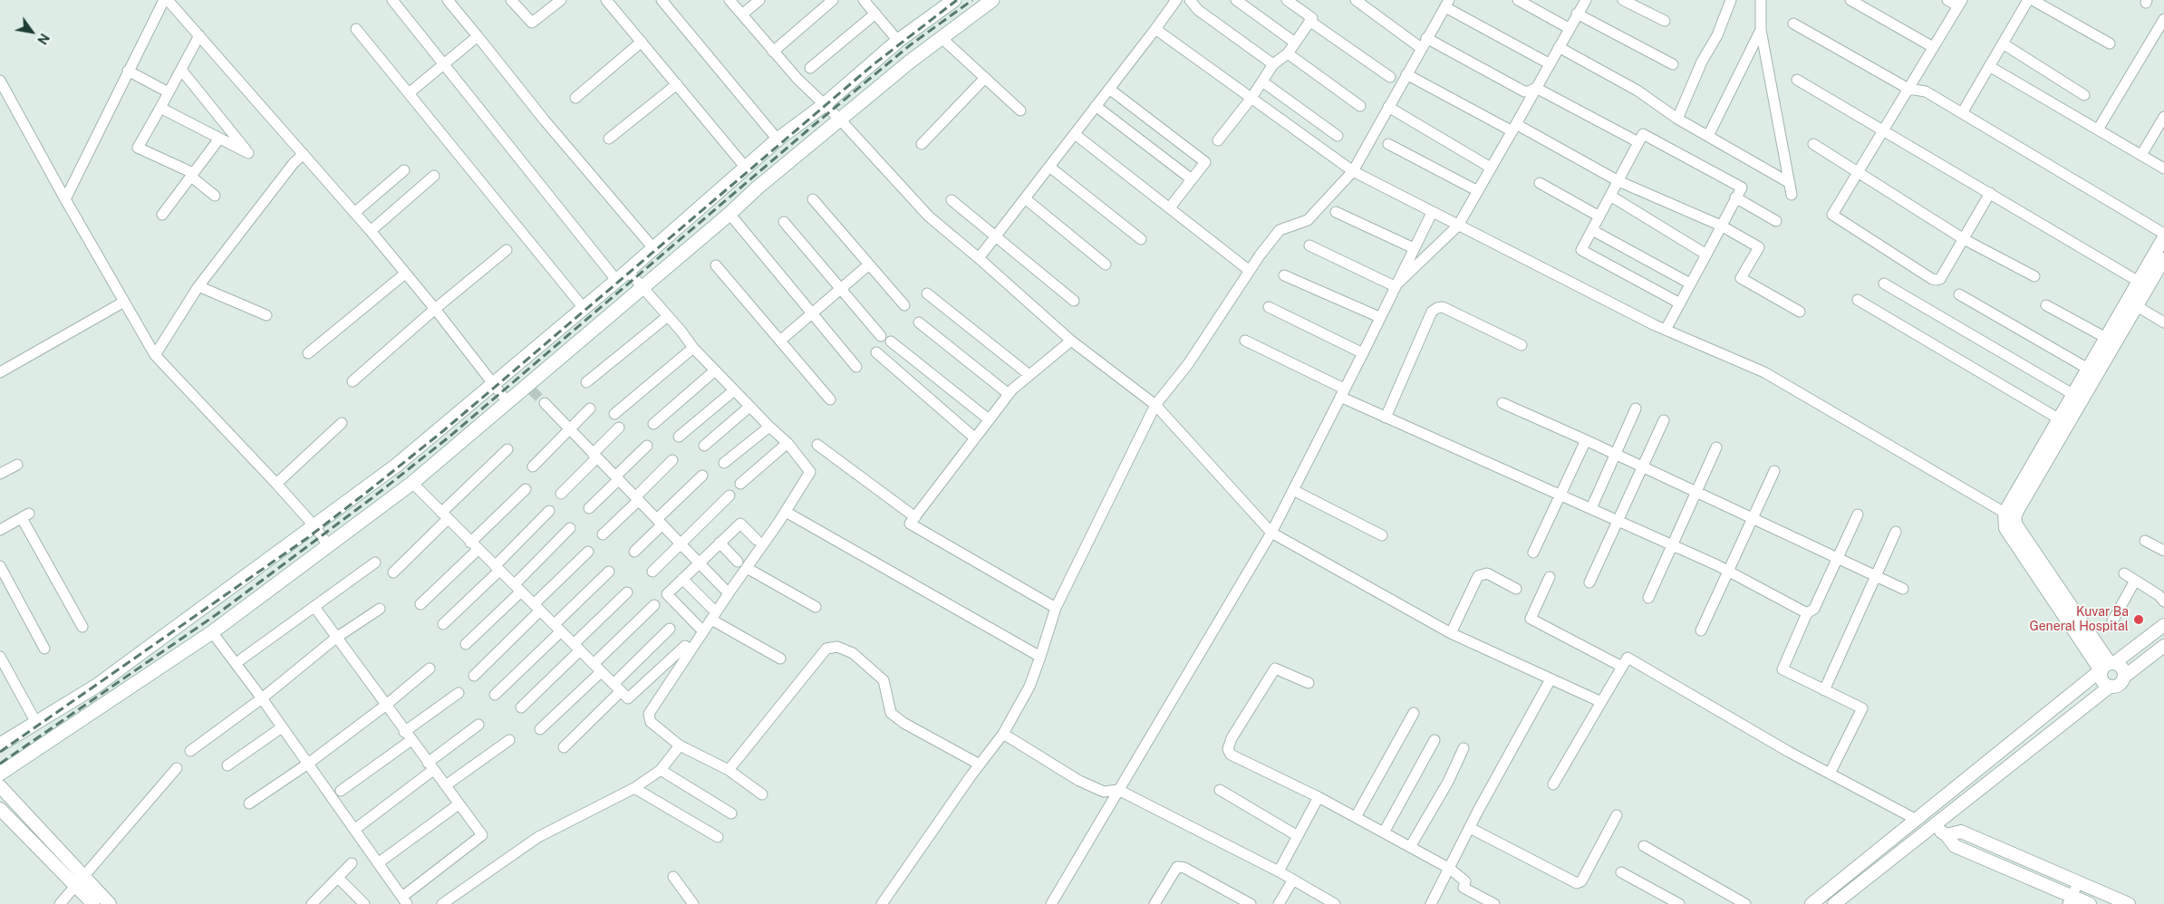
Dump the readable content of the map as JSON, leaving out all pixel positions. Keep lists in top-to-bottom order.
{
  "places": ["Kuvar Ba General Hospital"],
  "north": "bottom right"
}
